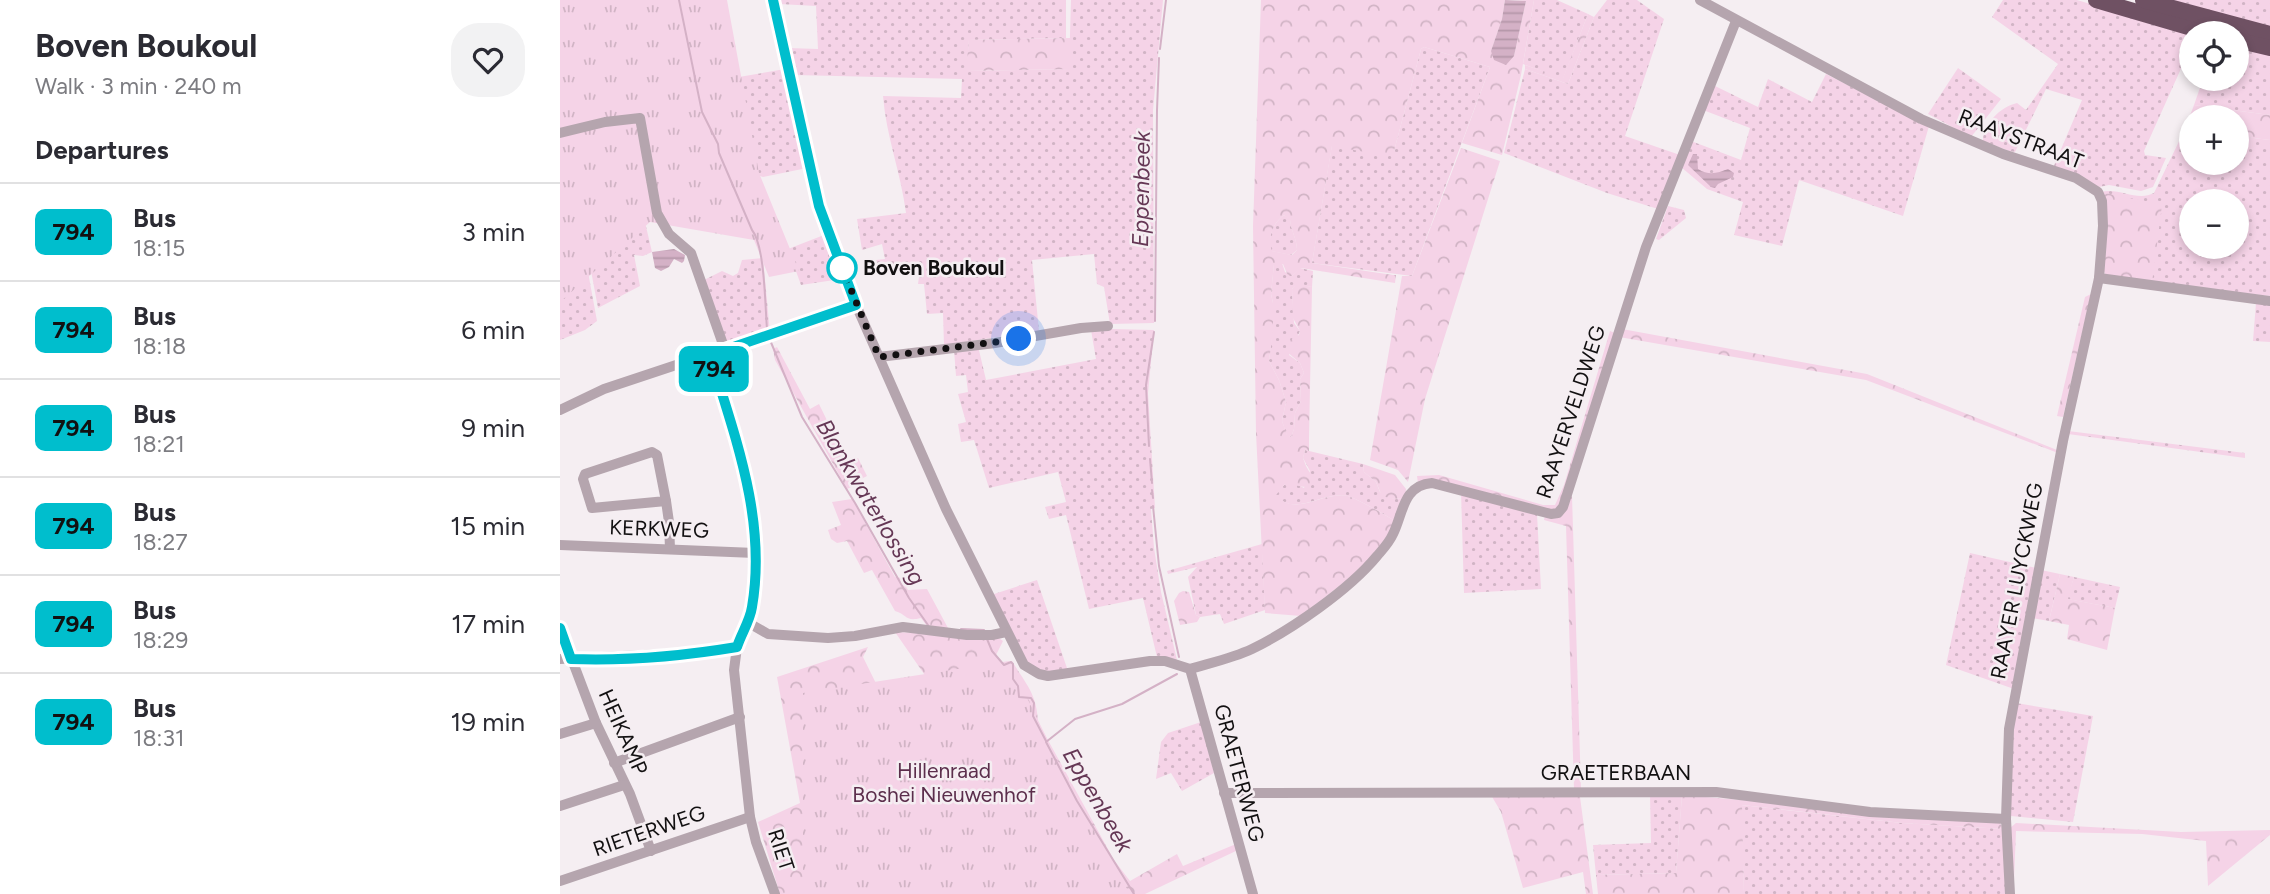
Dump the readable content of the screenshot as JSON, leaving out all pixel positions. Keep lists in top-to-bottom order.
{
  "streets": {
    "street": [
      "RAAYSTRAAT",
      "RAAYERVELDWEG",
      "KERKWEG",
      "RAAYER LUYCKWEG",
      "HEIKAMP",
      "GRAETERWEG",
      "GRAETERBAAN",
      "RIETERWEG",
      "RIET"
    ]
  },
  "crossings": [
    ["RAAYSTRAAT", "RAAYERVELDWEG"],
    ["RAAYSTRAAT", "RAAYER LUYCKWEG"],
    ["RAAYERVELDWEG", "GRAETERWEG"],
    ["KERKWEG", "RIET"],
    ["RAAYER LUYCKWEG", "GRAETERBAAN"],
    ["HEIKAMP", "RIETERWEG"],
    ["GRAETERWEG", "GRAETERBAAN"],
    ["RIETERWEG", "RIET"]
  ],
  "water": ["Eppenbeek", "Blankwaterlossing"],
  "parks": ["Hillenraad Boshei Nieuwenhof"],
  "places": ["Boven Boukoul"],
  "lines": ["bus line 794"],
  "page": {
    "heading": [
      ["Boven Boukoul", "Walk · 3 min · 240 m"],
      "Departures"
    ],
    "on_map": "794",
    "map_buttons": ["+", "−"],
    "list": [
      {
        "mark": "794",
        "name": "Bus",
        "note": "18:15",
        "value": "3 min"
      },
      {
        "mark": "794",
        "name": "Bus",
        "note": "18:18",
        "value": "6 min"
      },
      {
        "mark": "794",
        "name": "Bus",
        "note": "18:21",
        "value": "9 min"
      },
      {
        "mark": "794",
        "name": "Bus",
        "note": "18:27",
        "value": "15 min"
      },
      {
        "mark": "794",
        "name": "Bus",
        "note": "18:29",
        "value": "17 min"
      },
      {
        "mark": "794",
        "name": "Bus",
        "note": "18:31",
        "value": "19 min"
      }
    ]
  }
}
